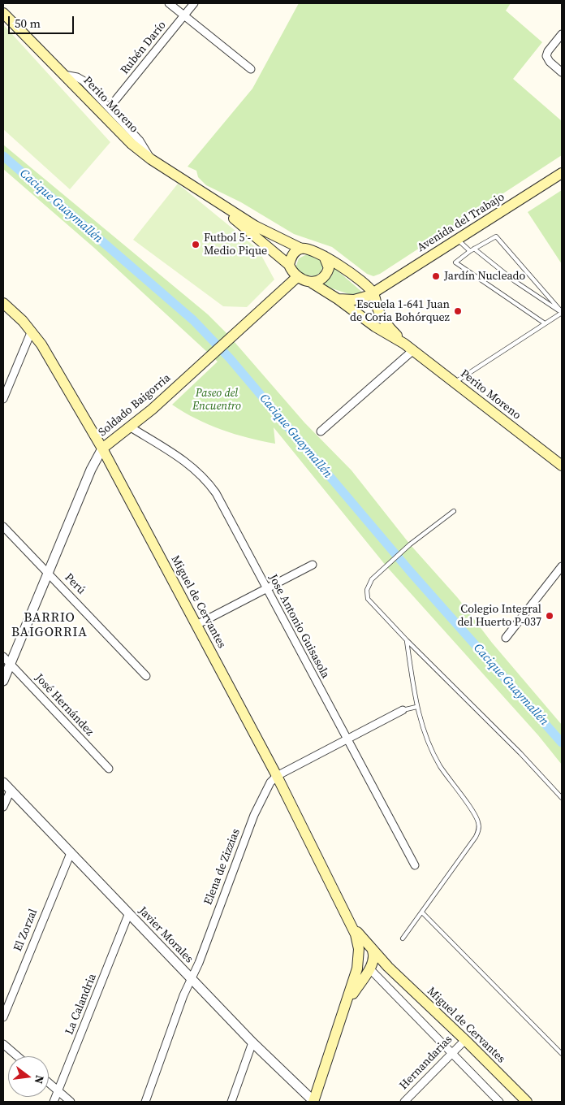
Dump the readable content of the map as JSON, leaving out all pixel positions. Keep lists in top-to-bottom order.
{
  "streets": {
    "main road": [
      "Perito Moreno",
      "Avenida del Trabajo",
      "Soldado Baigorria",
      "Miguel de Cervantes"
    ],
    "street": [
      "Rubén Darío",
      "Perú",
      "Jose Antonio Guisasola",
      "José Hernández",
      "Elena de Zizzias",
      "El Zorzal",
      "Javier Morales",
      "La Calandria",
      "Hernandarias"
    ]
  },
  "crossings": [
    ["Perito Moreno", "Avenida del Trabajo"],
    ["Perito Moreno", "Soldado Baigorria"],
    ["Soldado Baigorria", "Perú"],
    ["Soldado Baigorria", "Miguel de Cervantes"],
    ["Soldado Baigorria", "Jose Antonio Guisasola"],
    ["Soldado Baigorria", "José Hernández"],
    ["Miguel de Cervantes", "Elena de Zizzias"],
    ["Miguel de Cervantes", "Hernandarias"],
    ["Jose Antonio Guisasola", "Elena de Zizzias"],
    ["Elena de Zizzias", "Javier Morales"],
    ["El Zorzal", "Javier Morales"],
    ["Javier Morales", "La Calandria"]
  ],
  "districts": ["BARRIO BAIGORRIA"],
  "water": ["Cacique Guaymallén"],
  "parks": ["Paseo del Encuentro"],
  "places": [
    "Futbol 5 - Medio Pique",
    "Jardín Nucleado",
    "Escuela 1-641 Juan de Coria Bohórquez",
    "Colegio Integral del Huerto P-037"
  ],
  "scale_bar": "50 m",
  "north": "right"
}
